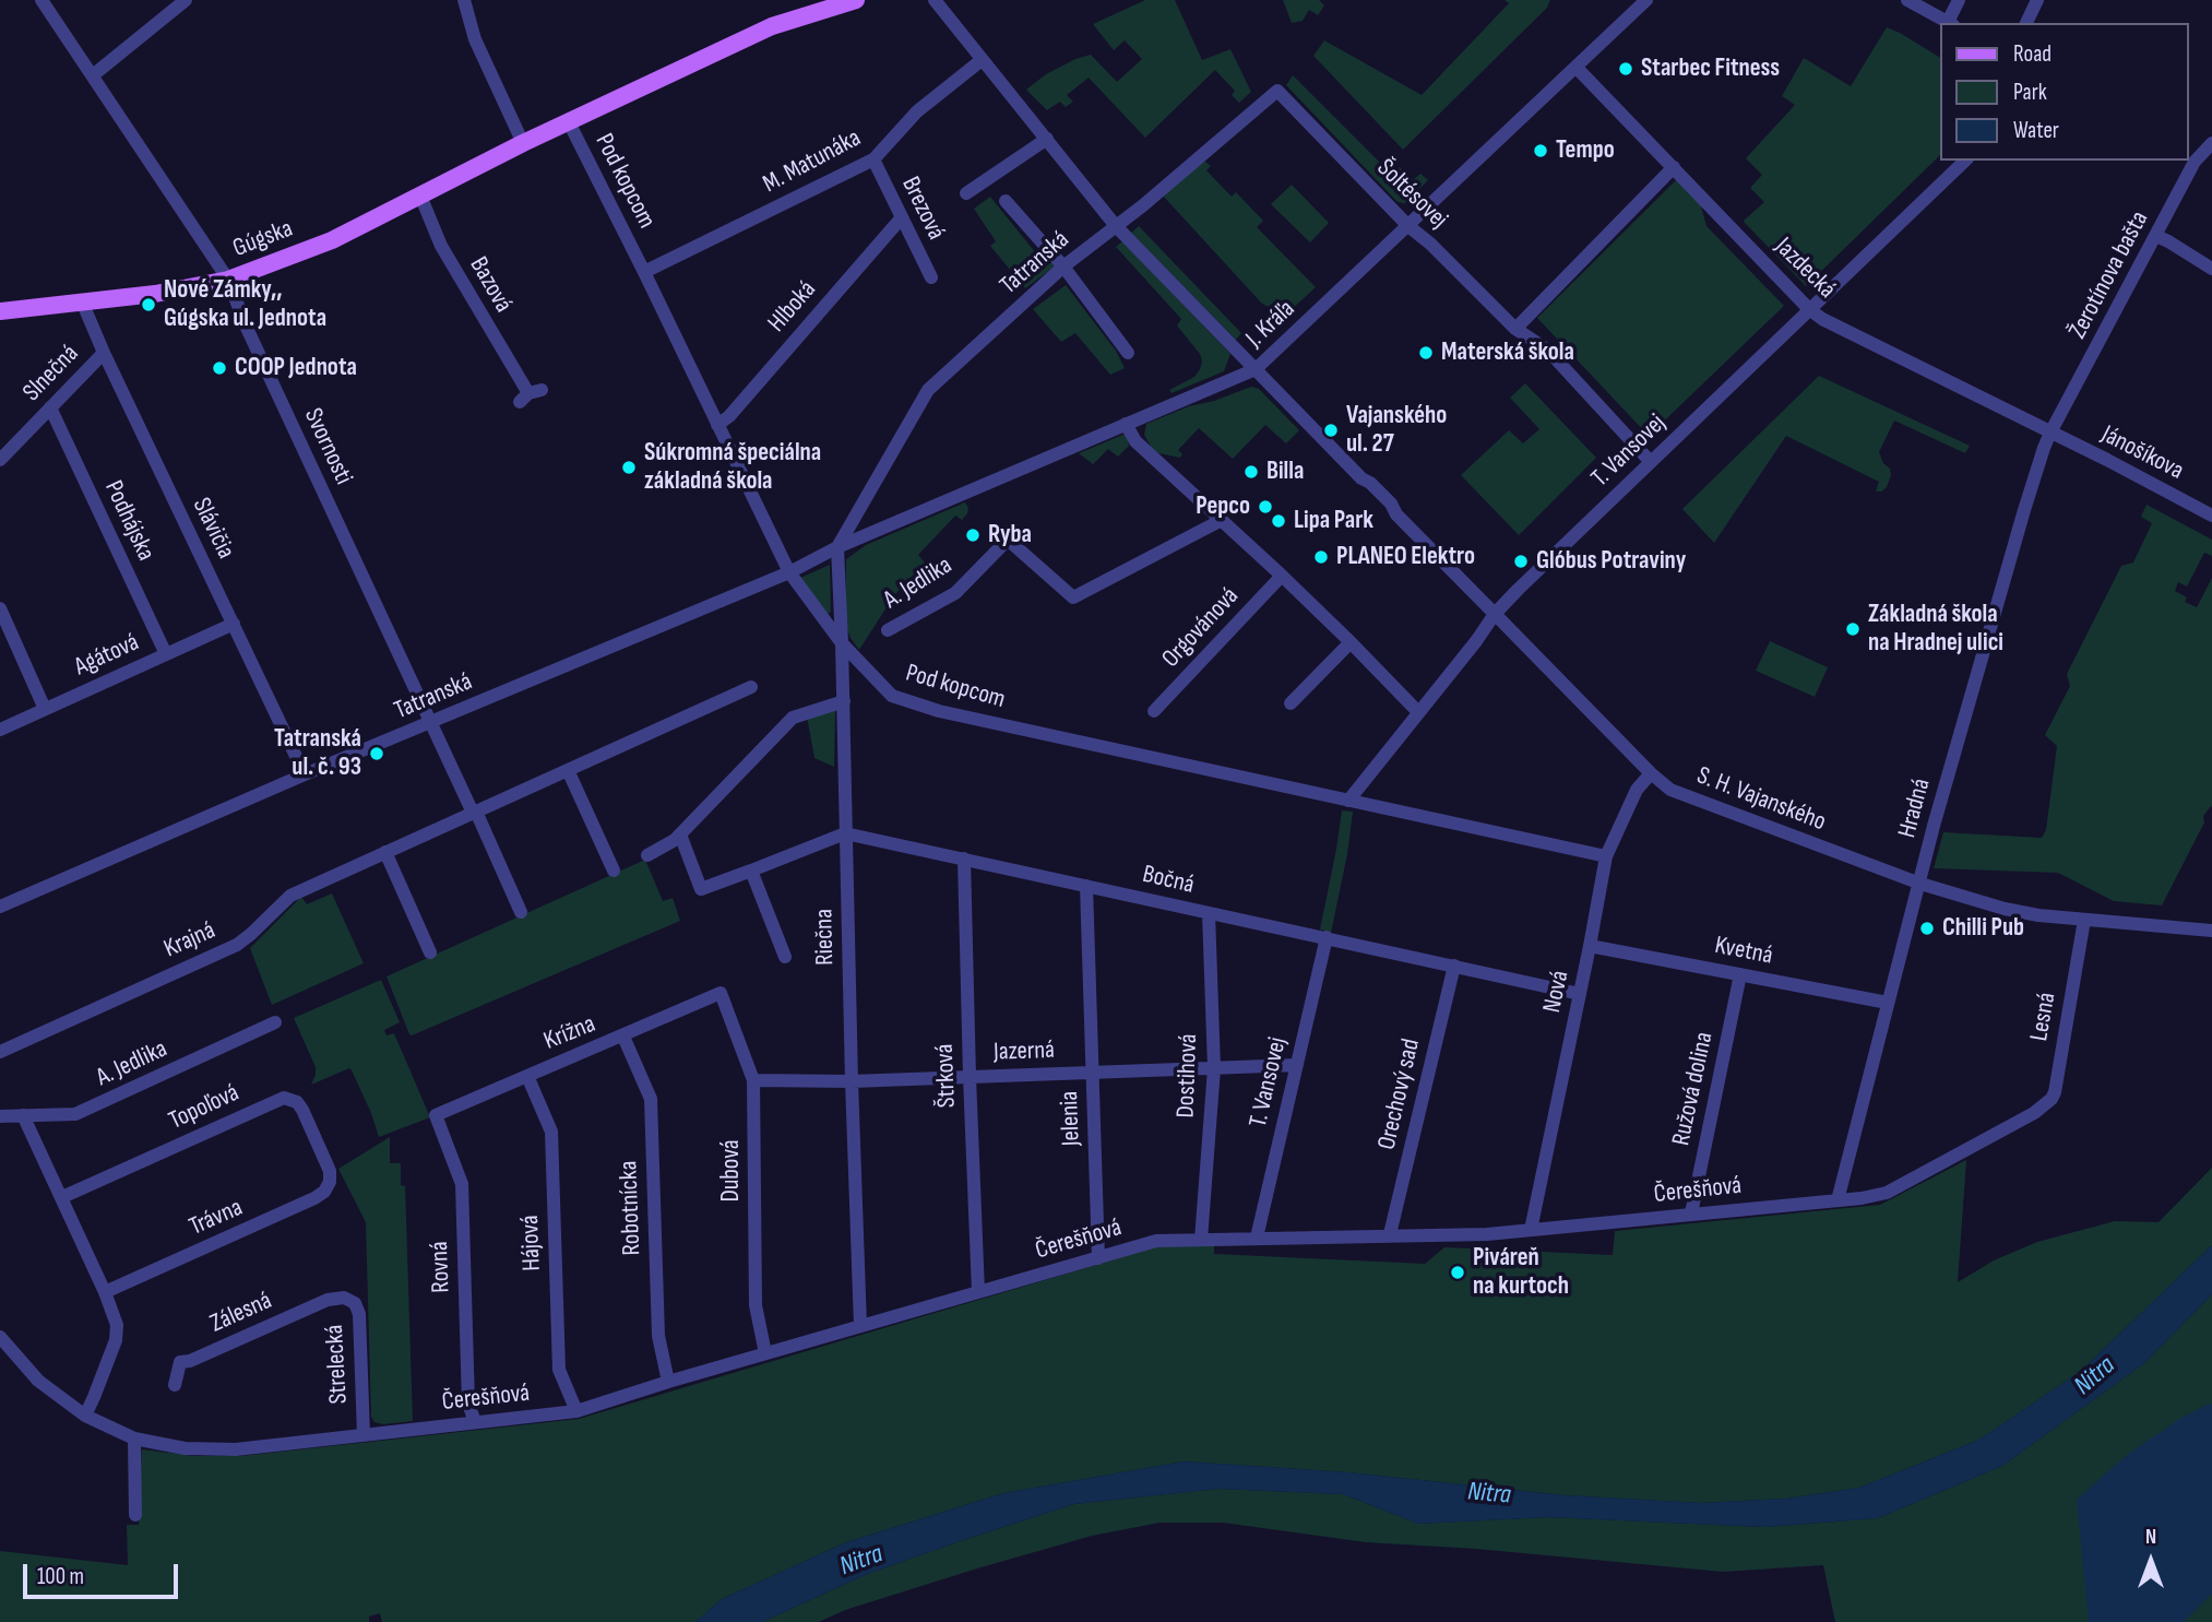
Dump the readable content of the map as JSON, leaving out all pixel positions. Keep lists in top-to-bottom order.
{
  "streets": {
    "main road": ["Gúgska"],
    "street": [
      "M. Matunáka",
      "Pod kopcom",
      "Šoltésovej",
      "Brezová",
      "Tatranská",
      "Jazdecká",
      "Žerotínova bašta",
      "Bazová",
      "Hlboká",
      "J. Kráľa",
      "Slnečná",
      "Svornosti",
      "T. Vansovej",
      "Jánošíkova",
      "Podhájska",
      "Slávičia",
      "A. Jedlika",
      "Orgovánová",
      "Agátová",
      "S. H. Vajanského",
      "Hradná",
      "Bočná",
      "Riečna",
      "Krajná",
      "Kvetná",
      "Nová",
      "Lesná",
      "Krížna",
      "Jazerná",
      "Štrková",
      "Dostihová",
      "Ružová dolina",
      "Orechový sad",
      "Topoľová",
      "Jelenia",
      "Dubová",
      "Čerešňová",
      "Robotnícka",
      "Trávna",
      "Hájová",
      "Rovná",
      "Zálesná",
      "Strelecká"
    ]
  },
  "crossings": [
    ["M. Matunáka", "Pod kopcom"],
    ["M. Matunáka", "Brezová"],
    ["M. Matunáka", "S. H. Vajanského"],
    ["Pod kopcom", "Gúgska"],
    ["Pod kopcom", "Tatranská"],
    ["Pod kopcom", "Hlboká"],
    ["Pod kopcom", "T. Vansovej"],
    ["Pod kopcom", "Riečna"],
    ["Pod kopcom", "Nová"],
    ["Šoltésovej", "Tatranská"],
    ["Šoltésovej", "J. Kráľa"],
    ["Šoltésovej", "T. Vansovej"],
    ["Brezová", "Hlboká"],
    ["Gúgska", "Bazová"],
    ["Gúgska", "Svornosti"],
    ["Gúgska", "Slávičia"],
    ["Tatranská", "J. Kráľa"],
    ["Tatranská", "Svornosti"],
    ["Tatranská", "Slávičia"],
    ["Tatranská", "S. H. Vajanského"],
    ["Tatranská", "Riečna"],
    ["Jazdecká", "Žerotínova bašta"],
    ["Jazdecká", "J. Kráľa"],
    ["Jazdecká", "T. Vansovej"],
    ["Jazdecká", "Jánošíkova"],
    ["Jazdecká", "Hradná"],
    ["Žerotínova bašta", "Jánošíkova"],
    ["Žerotínova bašta", "Hradná"],
    ["J. Kráľa", "S. H. Vajanského"],
    ["J. Kráľa", "Riečna"],
    ["Slnečná", "Podhájska"],
    ["Slnečná", "Slávičia"],
    ["Svornosti", "Krajná"],
    ["T. Vansovej", "S. H. Vajanského"],
    ["T. Vansovej", "Bočná"],
    ["T. Vansovej", "Jazerná"],
    ["T. Vansovej", "Čerešňová"],
    ["Jánošíkova", "Hradná"],
    ["Podhájska", "Agátová"],
    ["Slávičia", "Agátová"],
    ["S. H. Vajanského", "Hradná"],
    ["S. H. Vajanského", "Nová"],
    ["S. H. Vajanského", "Lesná"],
    ["Hradná", "Kvetná"],
    ["Hradná", "Čerešňová"],
    ["Bočná", "Riečna"],
    ["Bočná", "Nová"],
    ["Bočná", "Štrková"],
    ["Bočná", "Dostihová"],
    ["Bočná", "Orechový sad"],
    ["Bočná", "Jelenia"],
    ["Riečna", "Jazerná"],
    ["Riečna", "Čerešňová"],
    ["Kvetná", "Nová"],
    ["Kvetná", "Ružová dolina"],
    ["Nová", "Čerešňová"],
    ["Lesná", "Čerešňová"],
    ["Krížna", "Dubová"],
    ["Krížna", "Robotnícka"],
    ["Krížna", "Hájová"],
    ["Krížna", "Rovná"],
    ["Jazerná", "Štrková"],
    ["Jazerná", "Dostihová"],
    ["Jazerná", "Jelenia"],
    ["Jazerná", "Dubová"],
    ["Štrková", "Čerešňová"],
    ["Dostihová", "Čerešňová"],
    ["Ružová dolina", "Čerešňová"],
    ["Orechový sad", "Čerešňová"],
    ["Topoľová", "Trávna"],
    ["Jelenia", "Čerešňová"],
    ["Dubová", "Čerešňová"],
    ["Čerešňová", "Robotnícka"],
    ["Čerešňová", "Hájová"],
    ["Čerešňová", "Rovná"],
    ["Čerešňová", "Strelecká"],
    ["Zálesná", "Strelecká"]
  ],
  "water": ["Nitra"],
  "places": [
    "Starbec Fitness",
    "Tempo",
    "Nové Zámky,, Gúgska ul. Jednota",
    "Materská škola",
    "COOP Jednota",
    "Vajanského ul. 27",
    "Súkromná špeciálna základná škola",
    "Billa",
    "Pepco",
    "Lipa Park",
    "Ryba",
    "PLANEO Elektro",
    "Glóbus Potraviny",
    "Základná škola na Hradnej ulici",
    "Tatranská ul. č. 93",
    "Chilli Pub",
    "Piváreň na kurtoch"
  ],
  "legend": ["Road", "Park", "Water"],
  "scale_bar": "100 m",
  "north": "top"
}
